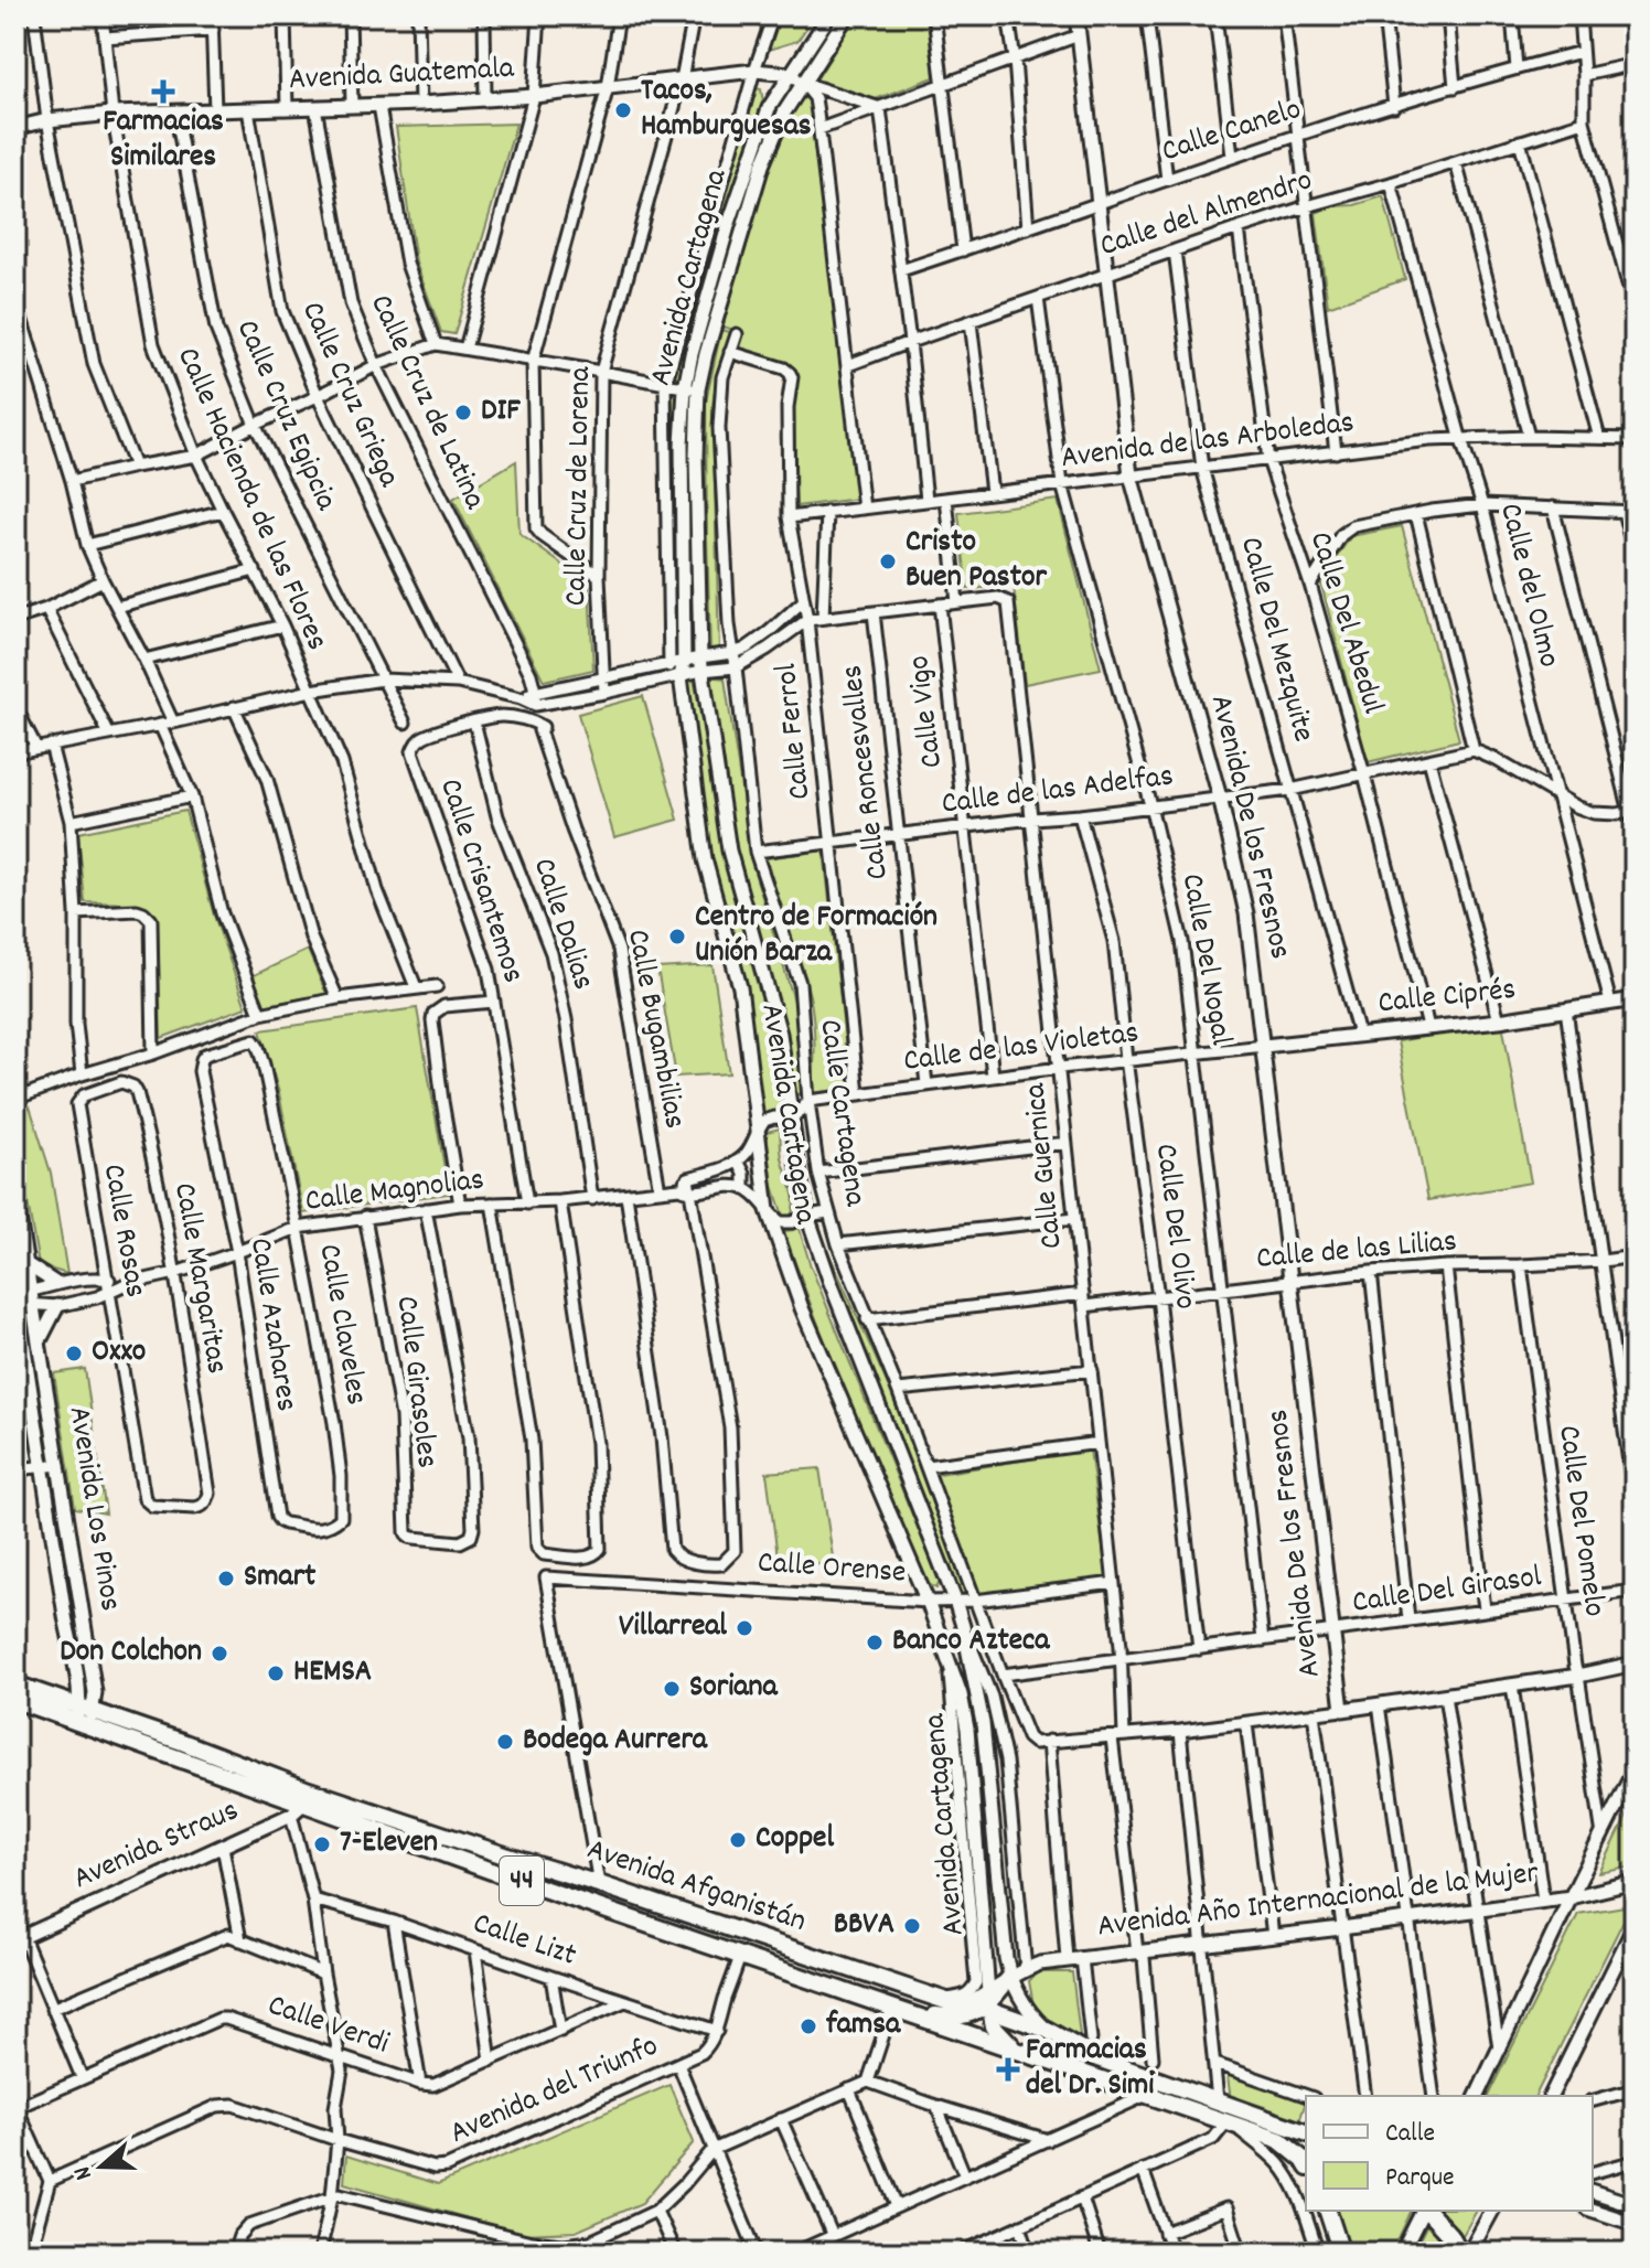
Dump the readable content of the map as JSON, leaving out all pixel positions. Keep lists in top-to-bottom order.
{
  "streets": {
    "main road": ["44", "Avenida Afganistán"],
    "street": [
      "Avenida Guatemala",
      "Calle Canelo",
      "Calle del Almendro",
      "Avenida Cartagena",
      "Calle Cruz Griega",
      "Calle Cruz de Latina",
      "Calle Cruz Egipcia",
      "Avenida de las Arboledas",
      "Calle Cruz de Lorena",
      "Calle Hacienda de las Flores",
      "Calle del Olmo",
      "Calle Del Abedul",
      "Calle Del Mezquite",
      "Calle Vigo",
      "Calle Ferrol",
      "Calle Roncesvalles",
      "Calle de las Adelfas",
      "Avenida De los Fresnos",
      "Calle Crisantemos",
      "Calle Dalias",
      "Calle Del Nogal",
      "Calle Ciprés",
      "Calle Bugambilias",
      "Calle de las Violetas",
      "Calle Cartagena",
      "Calle Guernica",
      "Calle Magnolias",
      "Calle Del Olivo",
      "Calle Rosas",
      "Calle de las Lilias",
      "Calle Margaritas",
      "Calle Azahares",
      "Calle Claveles",
      "Calle Girasoles",
      "Avenida Los Pinos",
      "Calle Del Pomelo",
      "Calle Orense",
      "Calle Del Girasol",
      "Avenida Straus",
      "Avenida Año Internacional de la Mujer",
      "Calle Lizt",
      "Calle Verdi",
      "Avenida del Triunfo"
    ]
  },
  "crossings": [
    ["Avenida Guatemala", "Avenida Cartagena"],
    ["Avenida Guatemala", "Calle Cruz Griega"],
    ["Avenida Guatemala", "Calle Cruz de Latina"],
    ["Avenida Guatemala", "Calle Cruz Egipcia"],
    ["Avenida Guatemala", "Calle Cruz de Lorena"],
    ["Avenida Guatemala", "Calle Hacienda de las Flores"],
    ["Calle Canelo", "Avenida De los Fresnos"],
    ["Calle del Almendro", "Calle del Olmo"],
    ["Calle del Almendro", "Calle Del Abedul"],
    ["Calle del Almendro", "Calle Del Mezquite"],
    ["Calle del Almendro", "Avenida De los Fresnos"],
    ["Calle del Almendro", "Calle Del Nogal"],
    ["Avenida Cartagena", "Calle Orense"],
    ["Avenida Cartagena", "Avenida Afganistán"],
    ["Avenida Cartagena", "Avenida Año Internacional de la Mujer"],
    ["Avenida de las Arboledas", "Calle del Olmo"],
    ["Avenida de las Arboledas", "Calle Del Abedul"],
    ["Avenida de las Arboledas", "Calle Del Mezquite"],
    ["Avenida de las Arboledas", "Calle Ferrol"],
    ["Avenida de las Arboledas", "Avenida De los Fresnos"],
    ["Avenida de las Arboledas", "Calle Del Nogal"],
    ["Calle del Olmo", "Calle Ciprés"],
    ["Calle Del Abedul", "Calle de las Adelfas"],
    ["Calle Del Abedul", "Calle Ciprés"],
    ["Calle Del Mezquite", "Calle de las Adelfas"],
    ["Calle Del Mezquite", "Calle Ciprés"],
    ["Calle Vigo", "Calle de las Adelfas"],
    ["Calle Vigo", "Calle de las Violetas"],
    ["Calle Ferrol", "Calle de las Adelfas"],
    ["Calle Ferrol", "Calle de las Violetas"],
    ["Calle Ferrol", "Calle Cartagena"],
    ["Calle Roncesvalles", "Calle de las Adelfas"],
    ["Calle Roncesvalles", "Calle de las Violetas"],
    ["Calle de las Adelfas", "Avenida De los Fresnos"],
    ["Calle de las Adelfas", "Calle Del Nogal"],
    ["Calle de las Adelfas", "Calle Cartagena"],
    ["Calle de las Adelfas", "Calle Guernica"],
    ["Calle de las Adelfas", "Calle Del Olivo"],
    ["Avenida De los Fresnos", "Calle Ciprés"],
    ["Avenida De los Fresnos", "Calle de las Violetas"],
    ["Avenida De los Fresnos", "Calle de las Lilias"],
    ["Avenida De los Fresnos", "Calle Del Girasol"],
    ["Calle Crisantemos", "Calle Dalias"],
    ["Calle Crisantemos", "Calle Bugambilias"],
    ["Calle Crisantemos", "Calle Magnolias"],
    ["Calle Dalias", "Calle Bugambilias"],
    ["Calle Dalias", "Calle Magnolias"],
    ["Calle Del Nogal", "Calle de las Violetas"],
    ["Calle Del Nogal", "Calle de las Lilias"],
    ["Calle Del Nogal", "Calle Del Girasol"],
    ["Calle Ciprés", "Calle de las Violetas"],
    ["Calle Bugambilias", "Calle Magnolias"],
    ["Calle de las Violetas", "Calle Cartagena"],
    ["Calle de las Violetas", "Calle Guernica"],
    ["Calle de las Violetas", "Calle Del Olivo"],
    ["Calle Cartagena", "Calle Orense"],
    ["Calle Cartagena", "Calle Del Girasol"],
    ["Calle Guernica", "Calle de las Lilias"],
    ["Calle Guernica", "Calle Orense"],
    ["Calle Guernica", "Calle Del Girasol"],
    ["Calle Guernica", "Avenida Año Internacional de la Mujer"],
    ["Calle Magnolias", "Calle Rosas"],
    ["Calle Magnolias", "Calle Margaritas"],
    ["Calle Magnolias", "Calle Azahares"],
    ["Calle Magnolias", "Calle Claveles"],
    ["Calle Magnolias", "Calle Girasoles"],
    ["Calle Magnolias", "Avenida Los Pinos"],
    ["Calle Del Olivo", "Calle de las Lilias"],
    ["Calle Del Olivo", "Calle Del Girasol"],
    ["Calle Rosas", "Calle Margaritas"],
    ["Calle de las Lilias", "Calle Del Pomelo"],
    ["Calle Azahares", "Calle Claveles"],
    ["Avenida Los Pinos", "Avenida Afganistán"],
    ["Calle Del Pomelo", "Calle Del Girasol"],
    ["Calle Orense", "Avenida Afganistán"],
    ["Avenida Straus", "Avenida Afganistán"],
    ["44", "Avenida Afganistán"],
    ["Calle Lizt", "Calle Verdi"],
    ["Calle Lizt", "Avenida del Triunfo"]
  ],
  "places": {
    "health": ["Farmacias Similares", "Farmacias del Dr. Simi"],
    "other": [
      "Tacos, Hamburguesas",
      "DIF",
      "Cristo Buen Pastor",
      "Centro de Formación Unión Barza",
      "Oxxo",
      "Smart",
      "Villarreal",
      "Banco Azteca",
      "Don Colchon",
      "HEMSA",
      "Soriana",
      "Bodega Aurrera",
      "Coppel",
      "7-Eleven",
      "BBVA",
      "famsa"
    ]
  },
  "legend": ["Calle", "Parque"],
  "north": "left"
}
